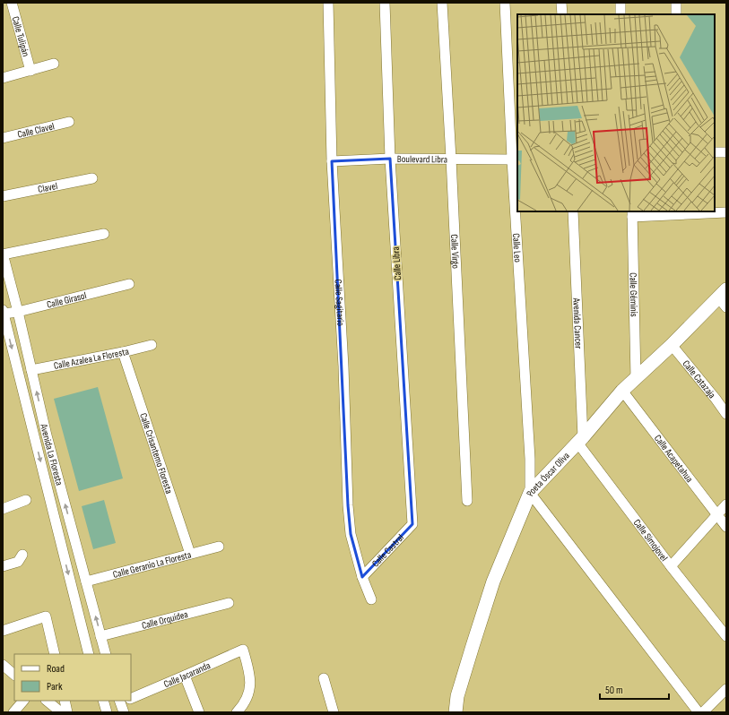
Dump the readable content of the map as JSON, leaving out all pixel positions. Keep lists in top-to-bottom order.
{
  "streets": {
    "street": [
      "Calle Tulipán",
      "Calle Clavel",
      "Boulevard Libra",
      "Clavel",
      "Calle Leo",
      "Calle Virgo",
      "Calle Libra",
      "Calle Géminis",
      "Calle Girasol",
      "Calle Sagitario",
      "Avenida Cancer",
      "Calle Azalea La Floresta",
      "Calle Catazaja",
      "Calle Crisantemo Floresta",
      "Avenida La Floresta",
      "Calle Acapetahua",
      "Poeta Óscar Oliva",
      "Calle Simojovel",
      "Calle Castral",
      "Calle Geranio La Floresta",
      "Calle Orquídea",
      "Calle Jacaranda"
    ]
  },
  "crossings": [
    ["Boulevard Libra", "Calle Leo"],
    ["Boulevard Libra", "Calle Virgo"],
    ["Boulevard Libra", "Calle Libra"],
    ["Boulevard Libra", "Calle Sagitario"],
    ["Calle Leo", "Poeta Óscar Oliva"],
    ["Calle Libra", "Calle Castral"],
    ["Calle Géminis", "Poeta Óscar Oliva"],
    ["Calle Girasol", "Avenida La Floresta"],
    ["Calle Sagitario", "Calle Castral"],
    ["Avenida Cancer", "Poeta Óscar Oliva"],
    ["Avenida Cancer", "Calle Simojovel"],
    ["Calle Azalea La Floresta", "Calle Crisantemo Floresta"],
    ["Calle Azalea La Floresta", "Avenida La Floresta"],
    ["Calle Catazaja", "Poeta Óscar Oliva"],
    ["Calle Crisantemo Floresta", "Calle Geranio La Floresta"],
    ["Avenida La Floresta", "Calle Geranio La Floresta"],
    ["Avenida La Floresta", "Calle Orquídea"],
    ["Calle Acapetahua", "Poeta Óscar Oliva"],
    ["Poeta Óscar Oliva", "Calle Simojovel"]
  ],
  "legend": ["Road", "Park"],
  "scale_bar": "50 m"
}
